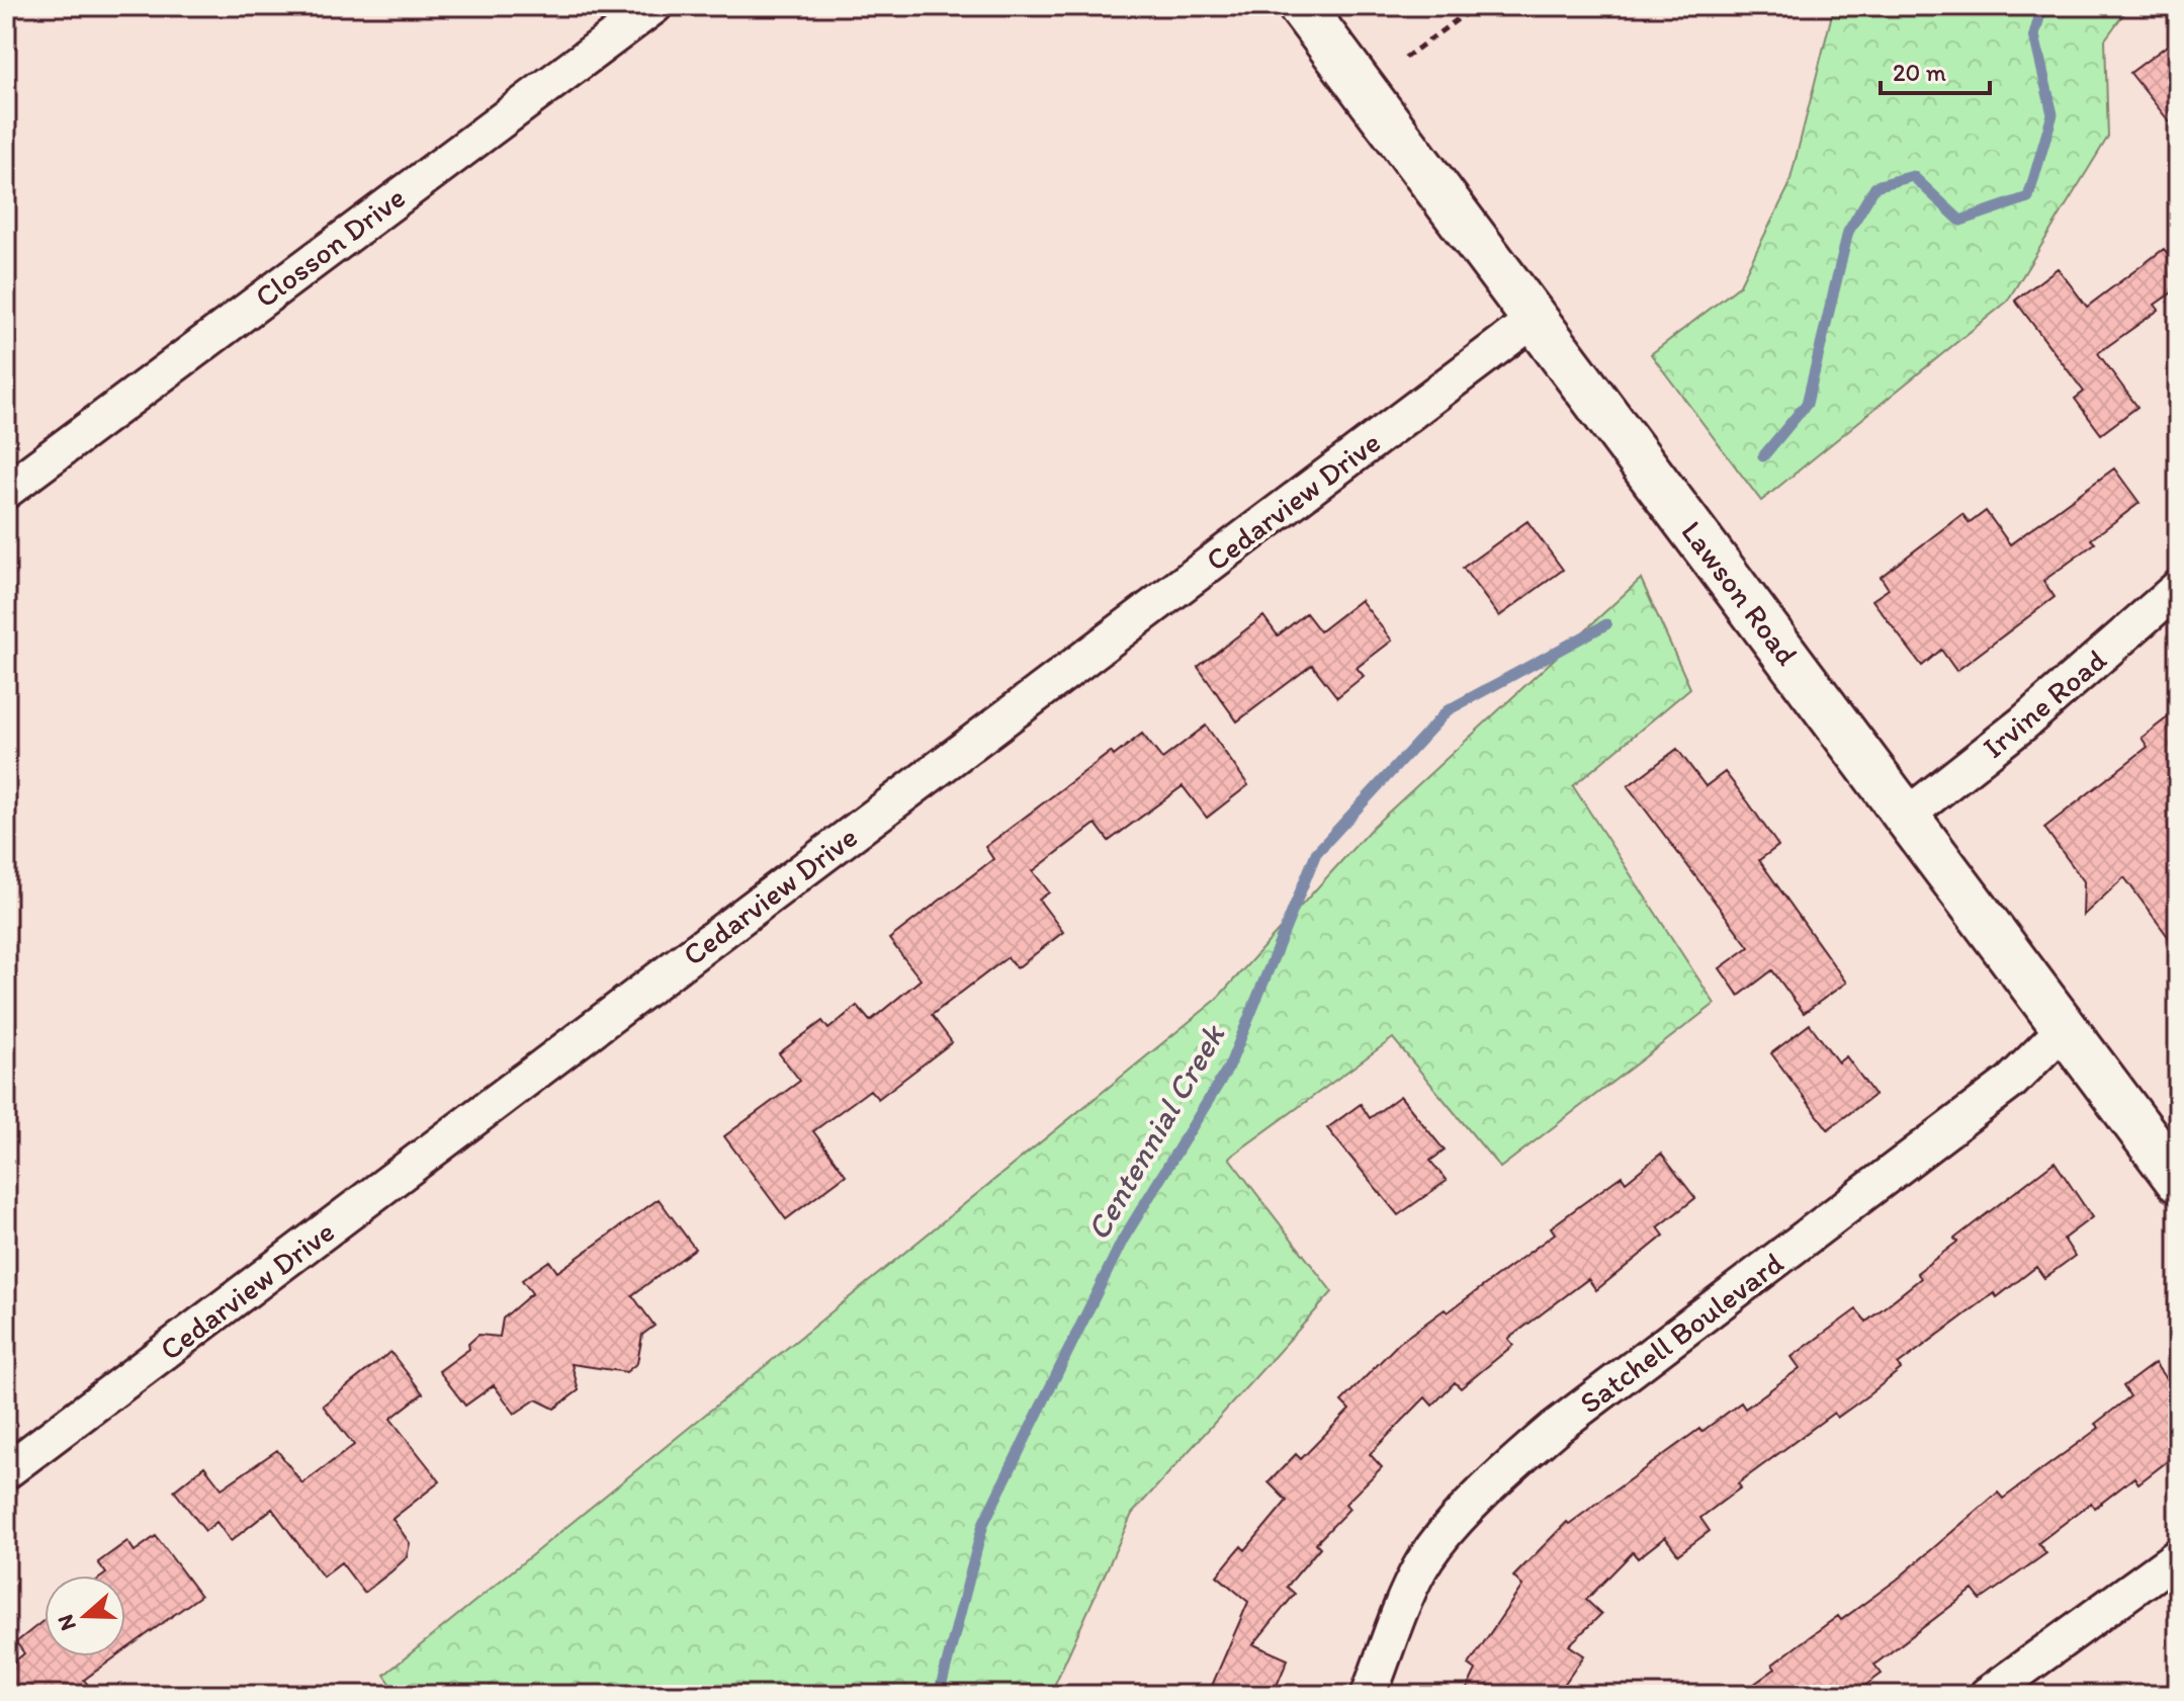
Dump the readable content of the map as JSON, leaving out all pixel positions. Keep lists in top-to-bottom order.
{
  "streets": {
    "street": [
      "Closson Drive",
      "Cedarview Drive",
      "Lawson Road",
      "Irvine Road",
      "Satchell Boulevard"
    ]
  },
  "crossings": [
    ["Cedarview Drive", "Lawson Road"],
    ["Lawson Road", "Irvine Road"],
    ["Lawson Road", "Satchell Boulevard"]
  ],
  "water": ["Centennial Creek"],
  "scale_bar": "20 m",
  "north": "left"
}
